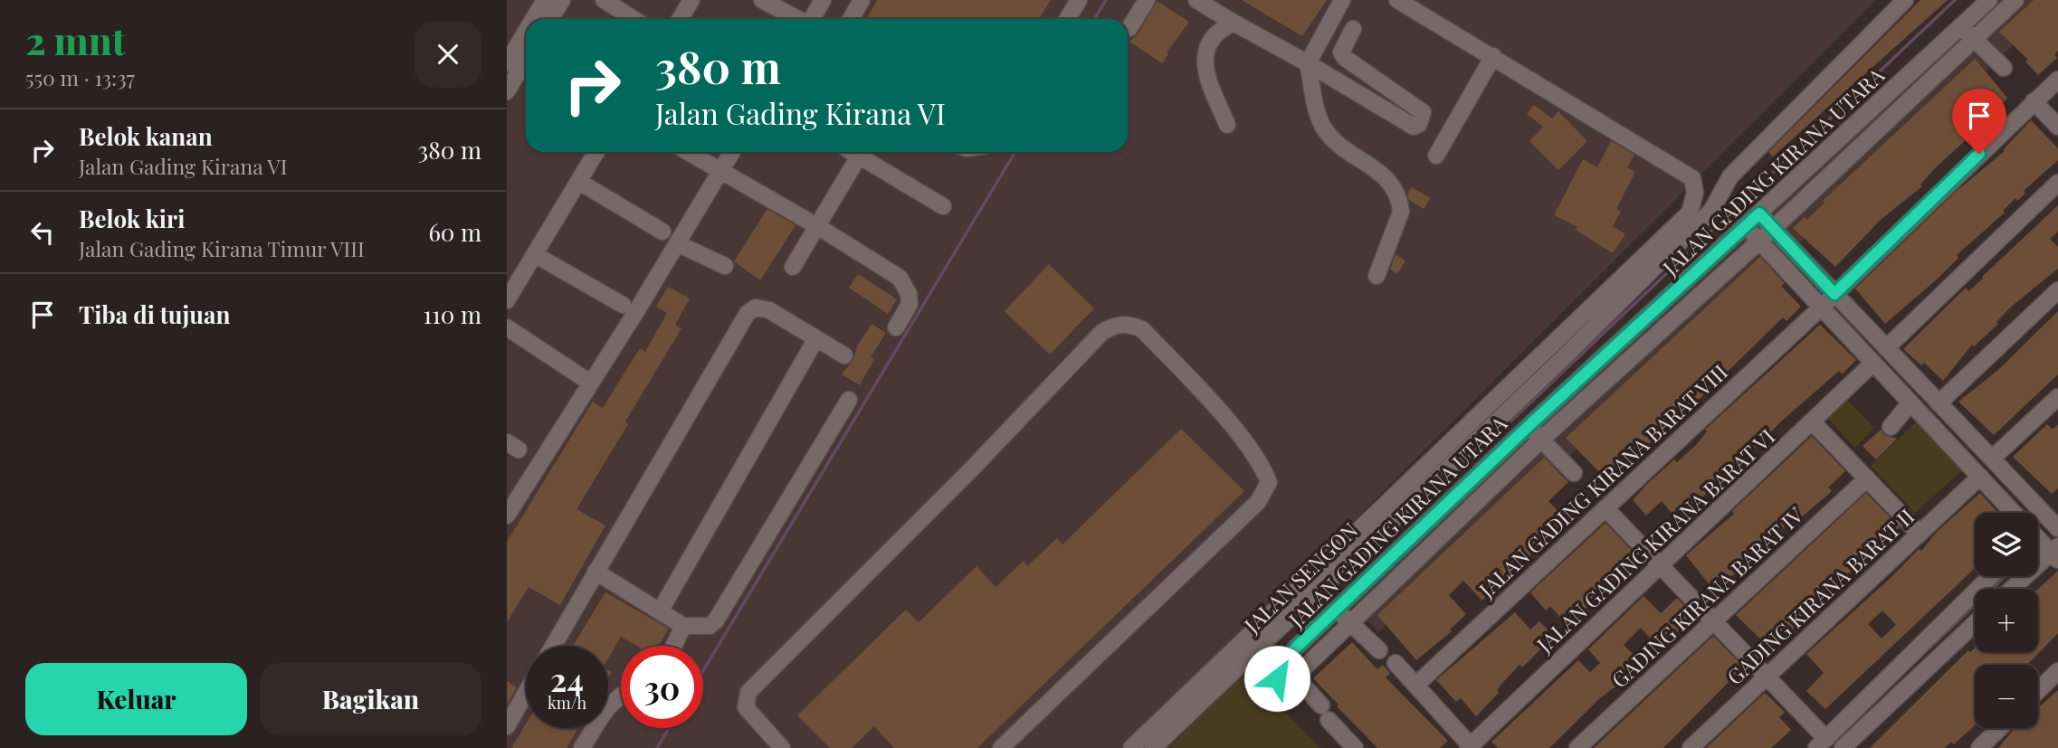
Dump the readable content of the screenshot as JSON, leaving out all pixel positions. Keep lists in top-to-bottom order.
{
  "streets": {
    "street": [
      "JALAN GADING KIRANA UTARA",
      "JALAN GADING KIRANA BARAT VIII",
      "JALAN GADING KIRANA BARAT VI",
      "JALAN SENGON",
      "GADING KIRANA BARAT II",
      "GADING KIRANA BARAT IV"
    ]
  },
  "page": {
    "heading": ["2 mnt", "550 m · 13:37"],
    "turn": ["380 m", "Jalan Gading Kirana VI"],
    "list": [
      {
        "name": "Belok kanan",
        "note": "Jalan Gading Kirana VI",
        "value": "380 m"
      },
      {
        "name": "Belok kiri",
        "note": "Jalan Gading Kirana Timur VIII",
        "value": "60 m"
      },
      {
        "name": "Tiba di tujuan",
        "value": "110 m"
      }
    ],
    "map_buttons": ["+", "−"],
    "speed": "24 km/h",
    "limit": "30",
    "buttons": ["Keluar", "Bagikan"]
  }
}
